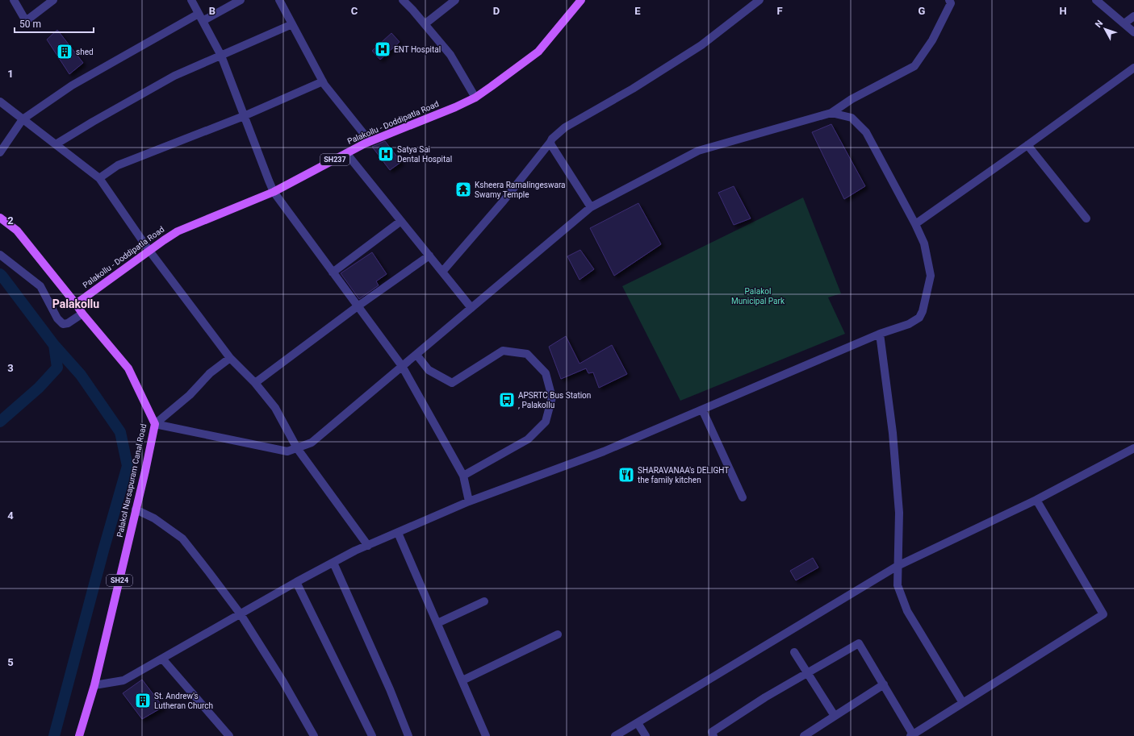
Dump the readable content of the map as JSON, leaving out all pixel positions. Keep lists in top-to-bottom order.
{
  "streets": {
    "main road": [
      "Palakollu - Doddipatla Road",
      "SH237",
      "Palakol Narsapuram Canal Road",
      "SH24"
    ]
  },
  "crossings": [
    ["Palakollu - Doddipatla Road", "Palakol Narsapuram Canal Road"]
  ],
  "districts": ["Palakollu"],
  "parks": ["Palakol Municipal Park"],
  "places": {
    "hospital": ["ENT Hospital", "Satya Sai Dental Hospital"],
    "building": ["shed", "St. Andrew's Lutheran Church"],
    "temple": ["Ksheera Ramalingeswara Swamy Temple"],
    "bus stop": ["APSRTC Bus Station , Palakollu"],
    "restaurant": ["SHARAVANAA's DELIGHT the family kitchen"]
  },
  "scale_bar": "50 m",
  "north": "top left",
  "grid": {
    "columns": [
      "B",
      "C",
      "D",
      "E",
      "F",
      "G",
      "H"
    ],
    "rows": [
      "1",
      "2",
      "3",
      "4",
      "5"
    ]
  }
}
